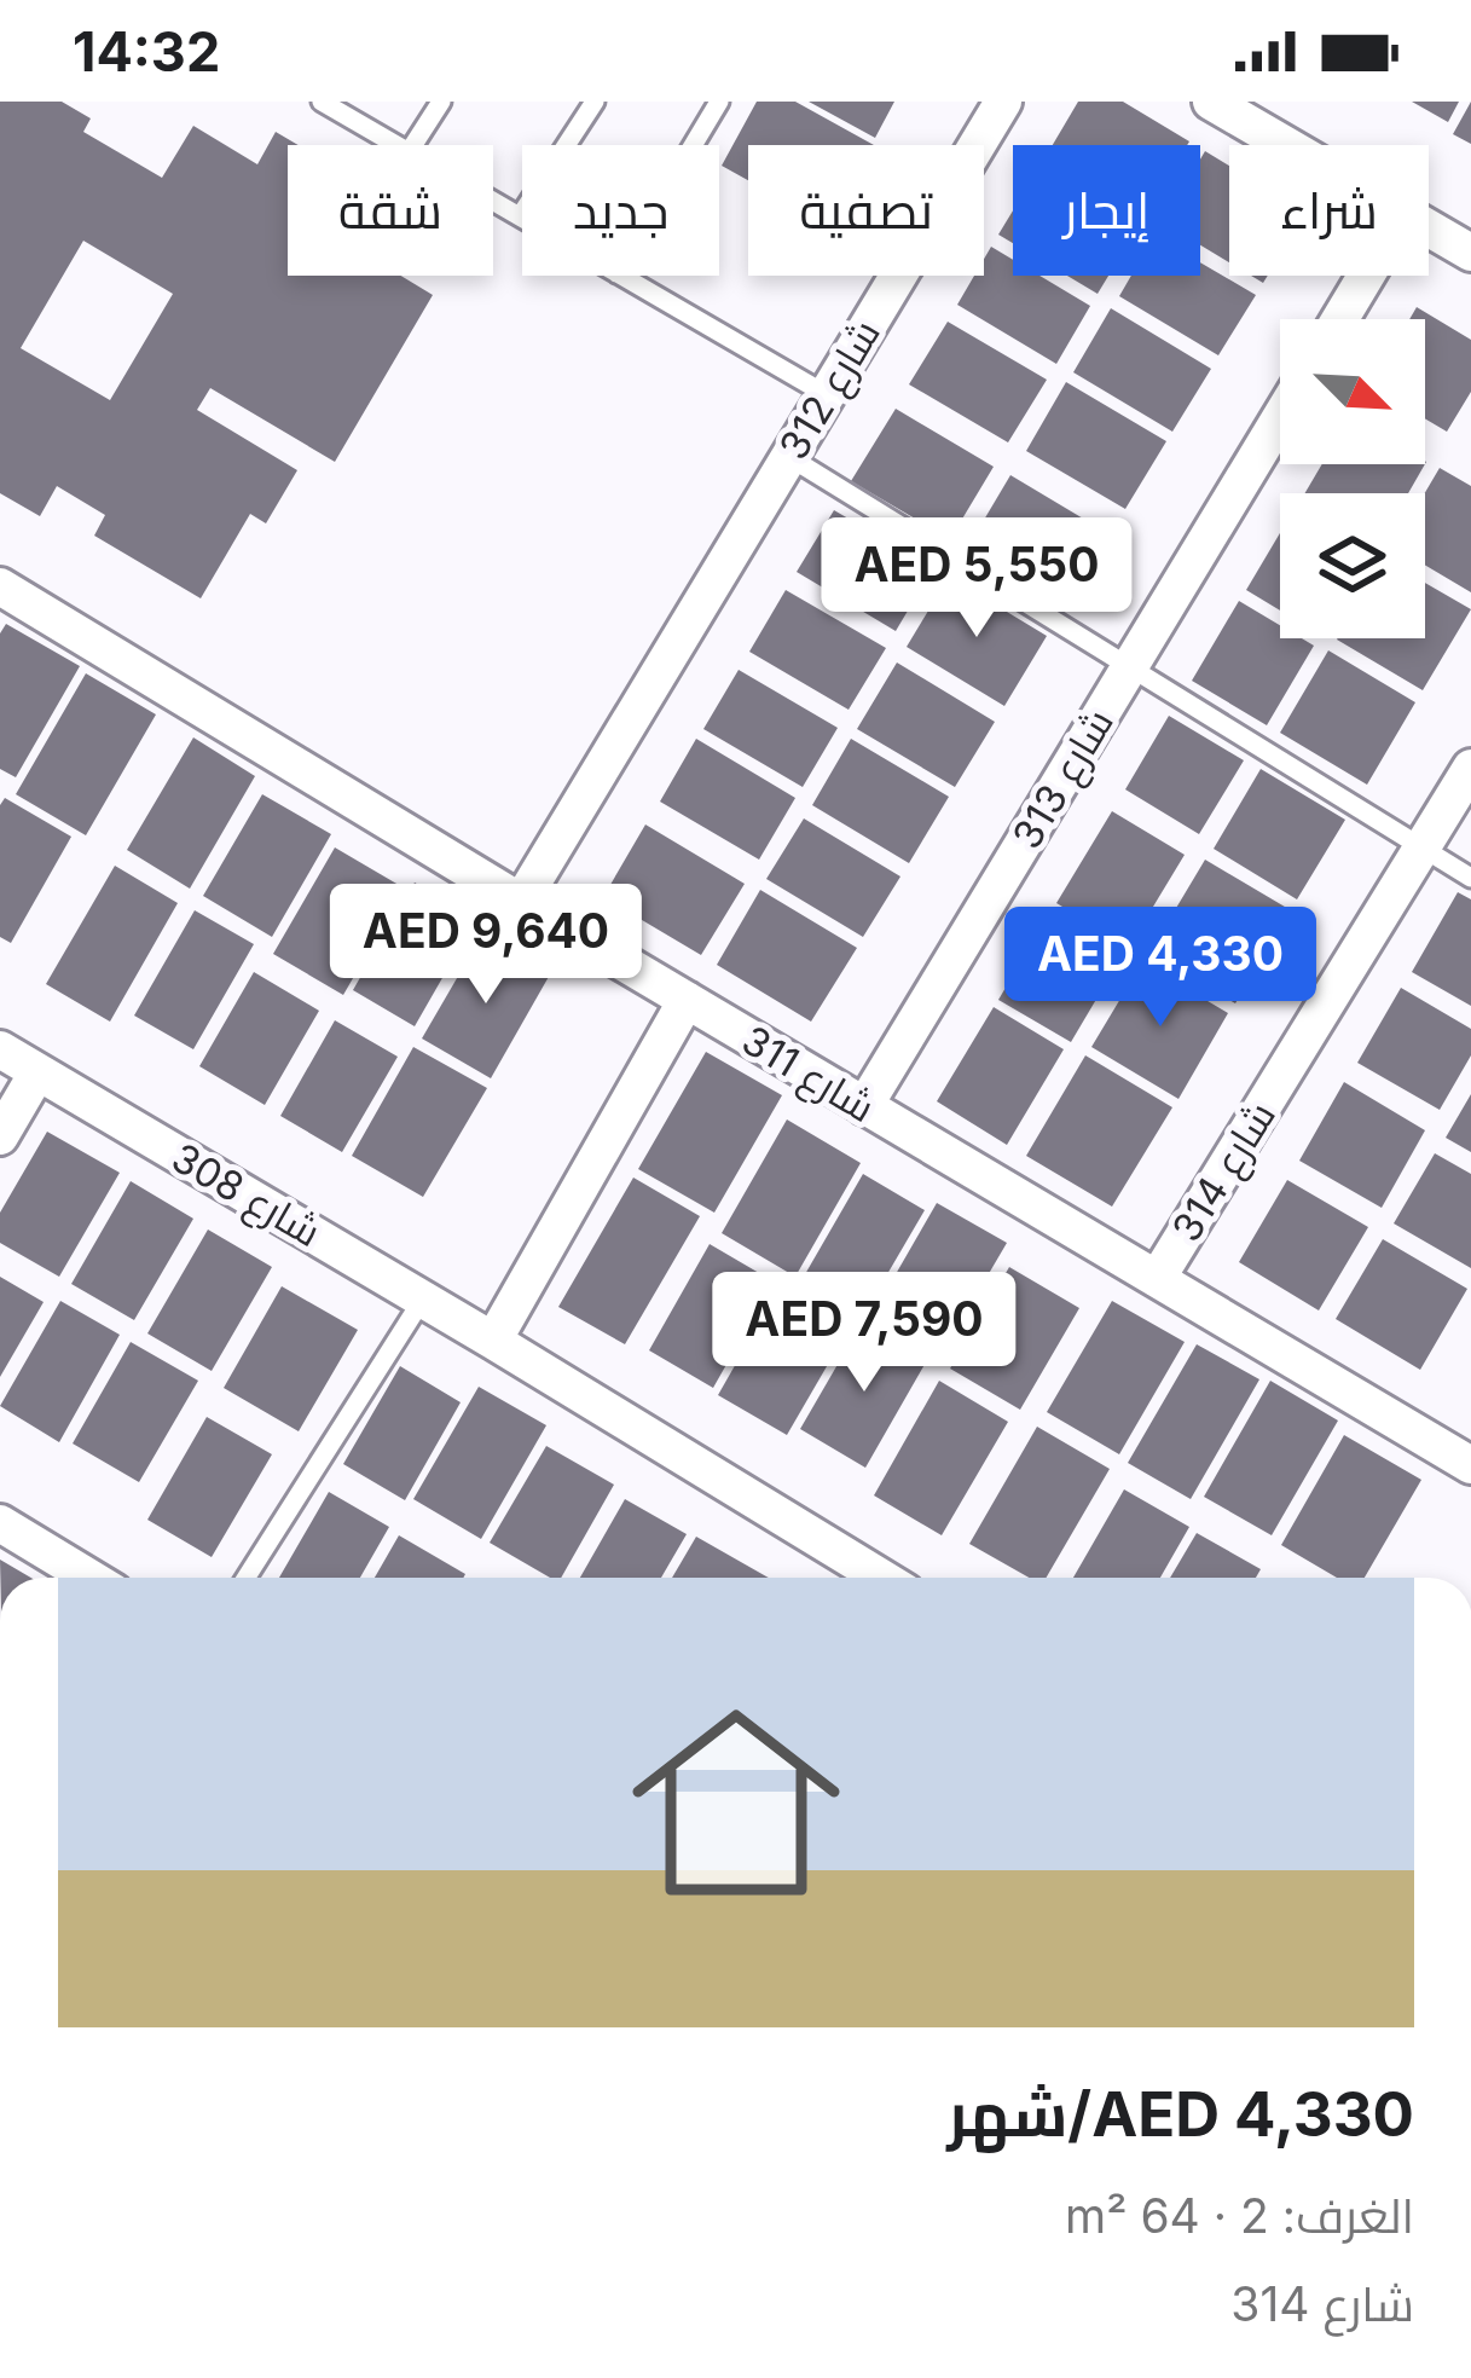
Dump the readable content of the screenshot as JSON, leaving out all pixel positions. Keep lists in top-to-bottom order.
{
  "streets": {
    "street": [
      "شارع 312",
      "شارع 313",
      "شارع 311",
      "شارع 314",
      "شارع 308"
    ]
  },
  "crossings": [
    ["شارع 312", "شارع 311"],
    ["شارع 313", "شارع 311"],
    ["شارع 311", "شارع 314"]
  ],
  "north": "bottom right",
  "page": {
    "status": "14:32",
    "chip": [
      "شراء",
      "إيجار",
      "تصفية",
      "جديد",
      "شقة"
    ],
    "price": [
      "AED 5,550",
      "AED 9,640",
      "AED 4,330",
      "AED 7,590"
    ],
    "list": [
      {
        "name": "AED 4,330/شهر",
        "note": "الغرف: 2 · 64 m² · شارع 314"
      }
    ]
  }
}
